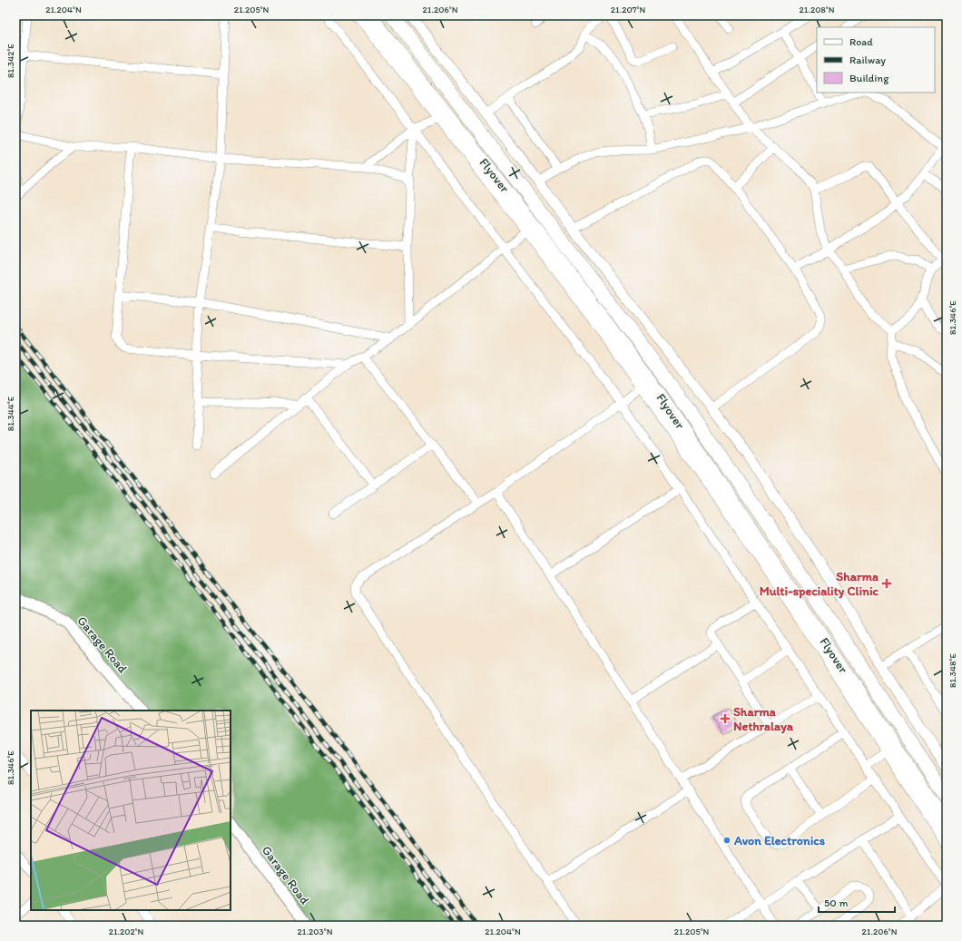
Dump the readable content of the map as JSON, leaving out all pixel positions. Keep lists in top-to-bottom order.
{
  "streets": {
    "highway": ["Flyover"],
    "main road": ["Garage Road"]
  },
  "places": {
    "health": ["Sharma Multi-speciality Clinic", "Sharma Nethralaya"],
    "other": ["Avon Electronics"]
  },
  "legend": ["Road", "Railway", "Building"],
  "scale_bar": "50 m",
  "coordinates": [
    "21.204°N",
    "21.205°N",
    "21.206°N",
    "21.207°N",
    "21.208°N",
    "81.342°E",
    "81.346°E",
    "81.344°E",
    "81.348°E",
    "21.202°N",
    "21.203°N"
  ]
}
